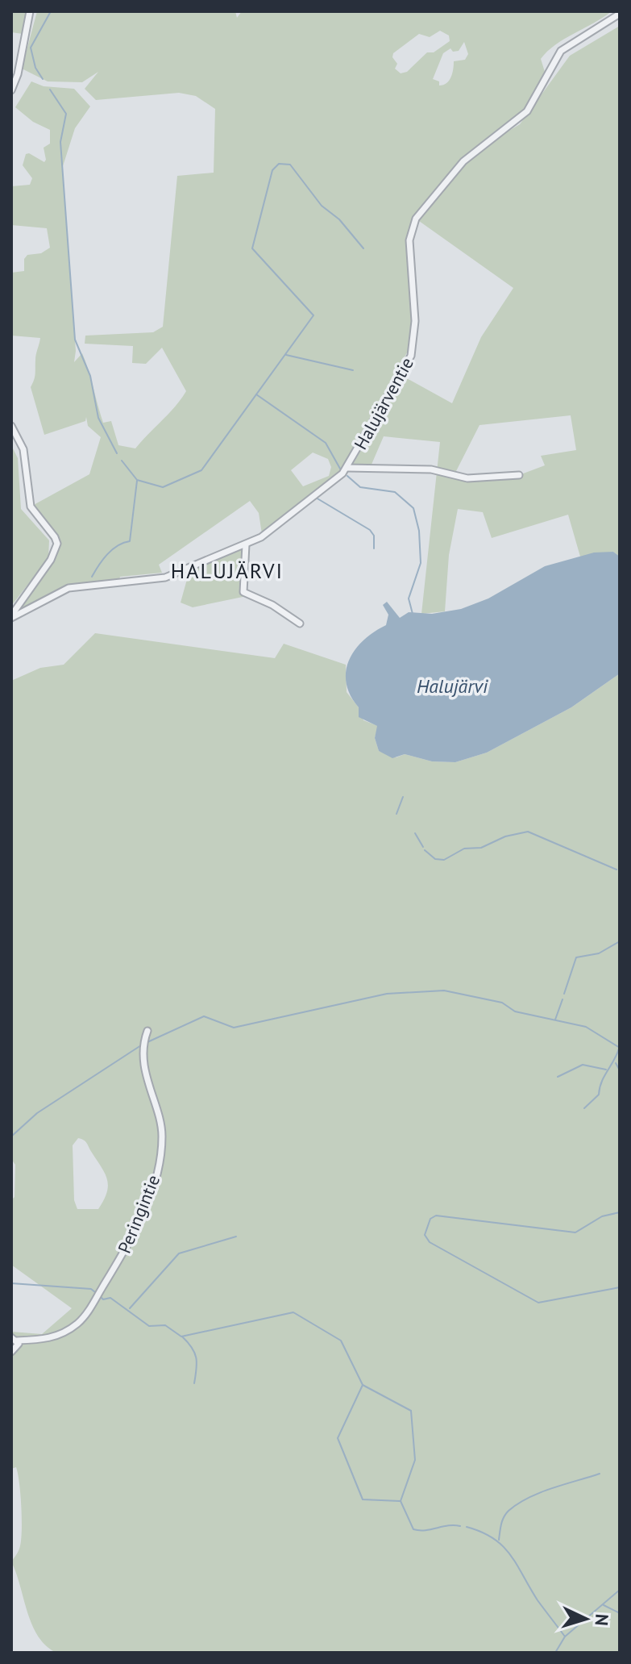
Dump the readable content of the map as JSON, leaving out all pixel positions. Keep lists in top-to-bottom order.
{
  "streets": {
    "street": ["Halujärventie", "Peringintie"]
  },
  "districts": ["HALUJÄRVI"],
  "water": ["Halujärvi"],
  "north": "right"
}
